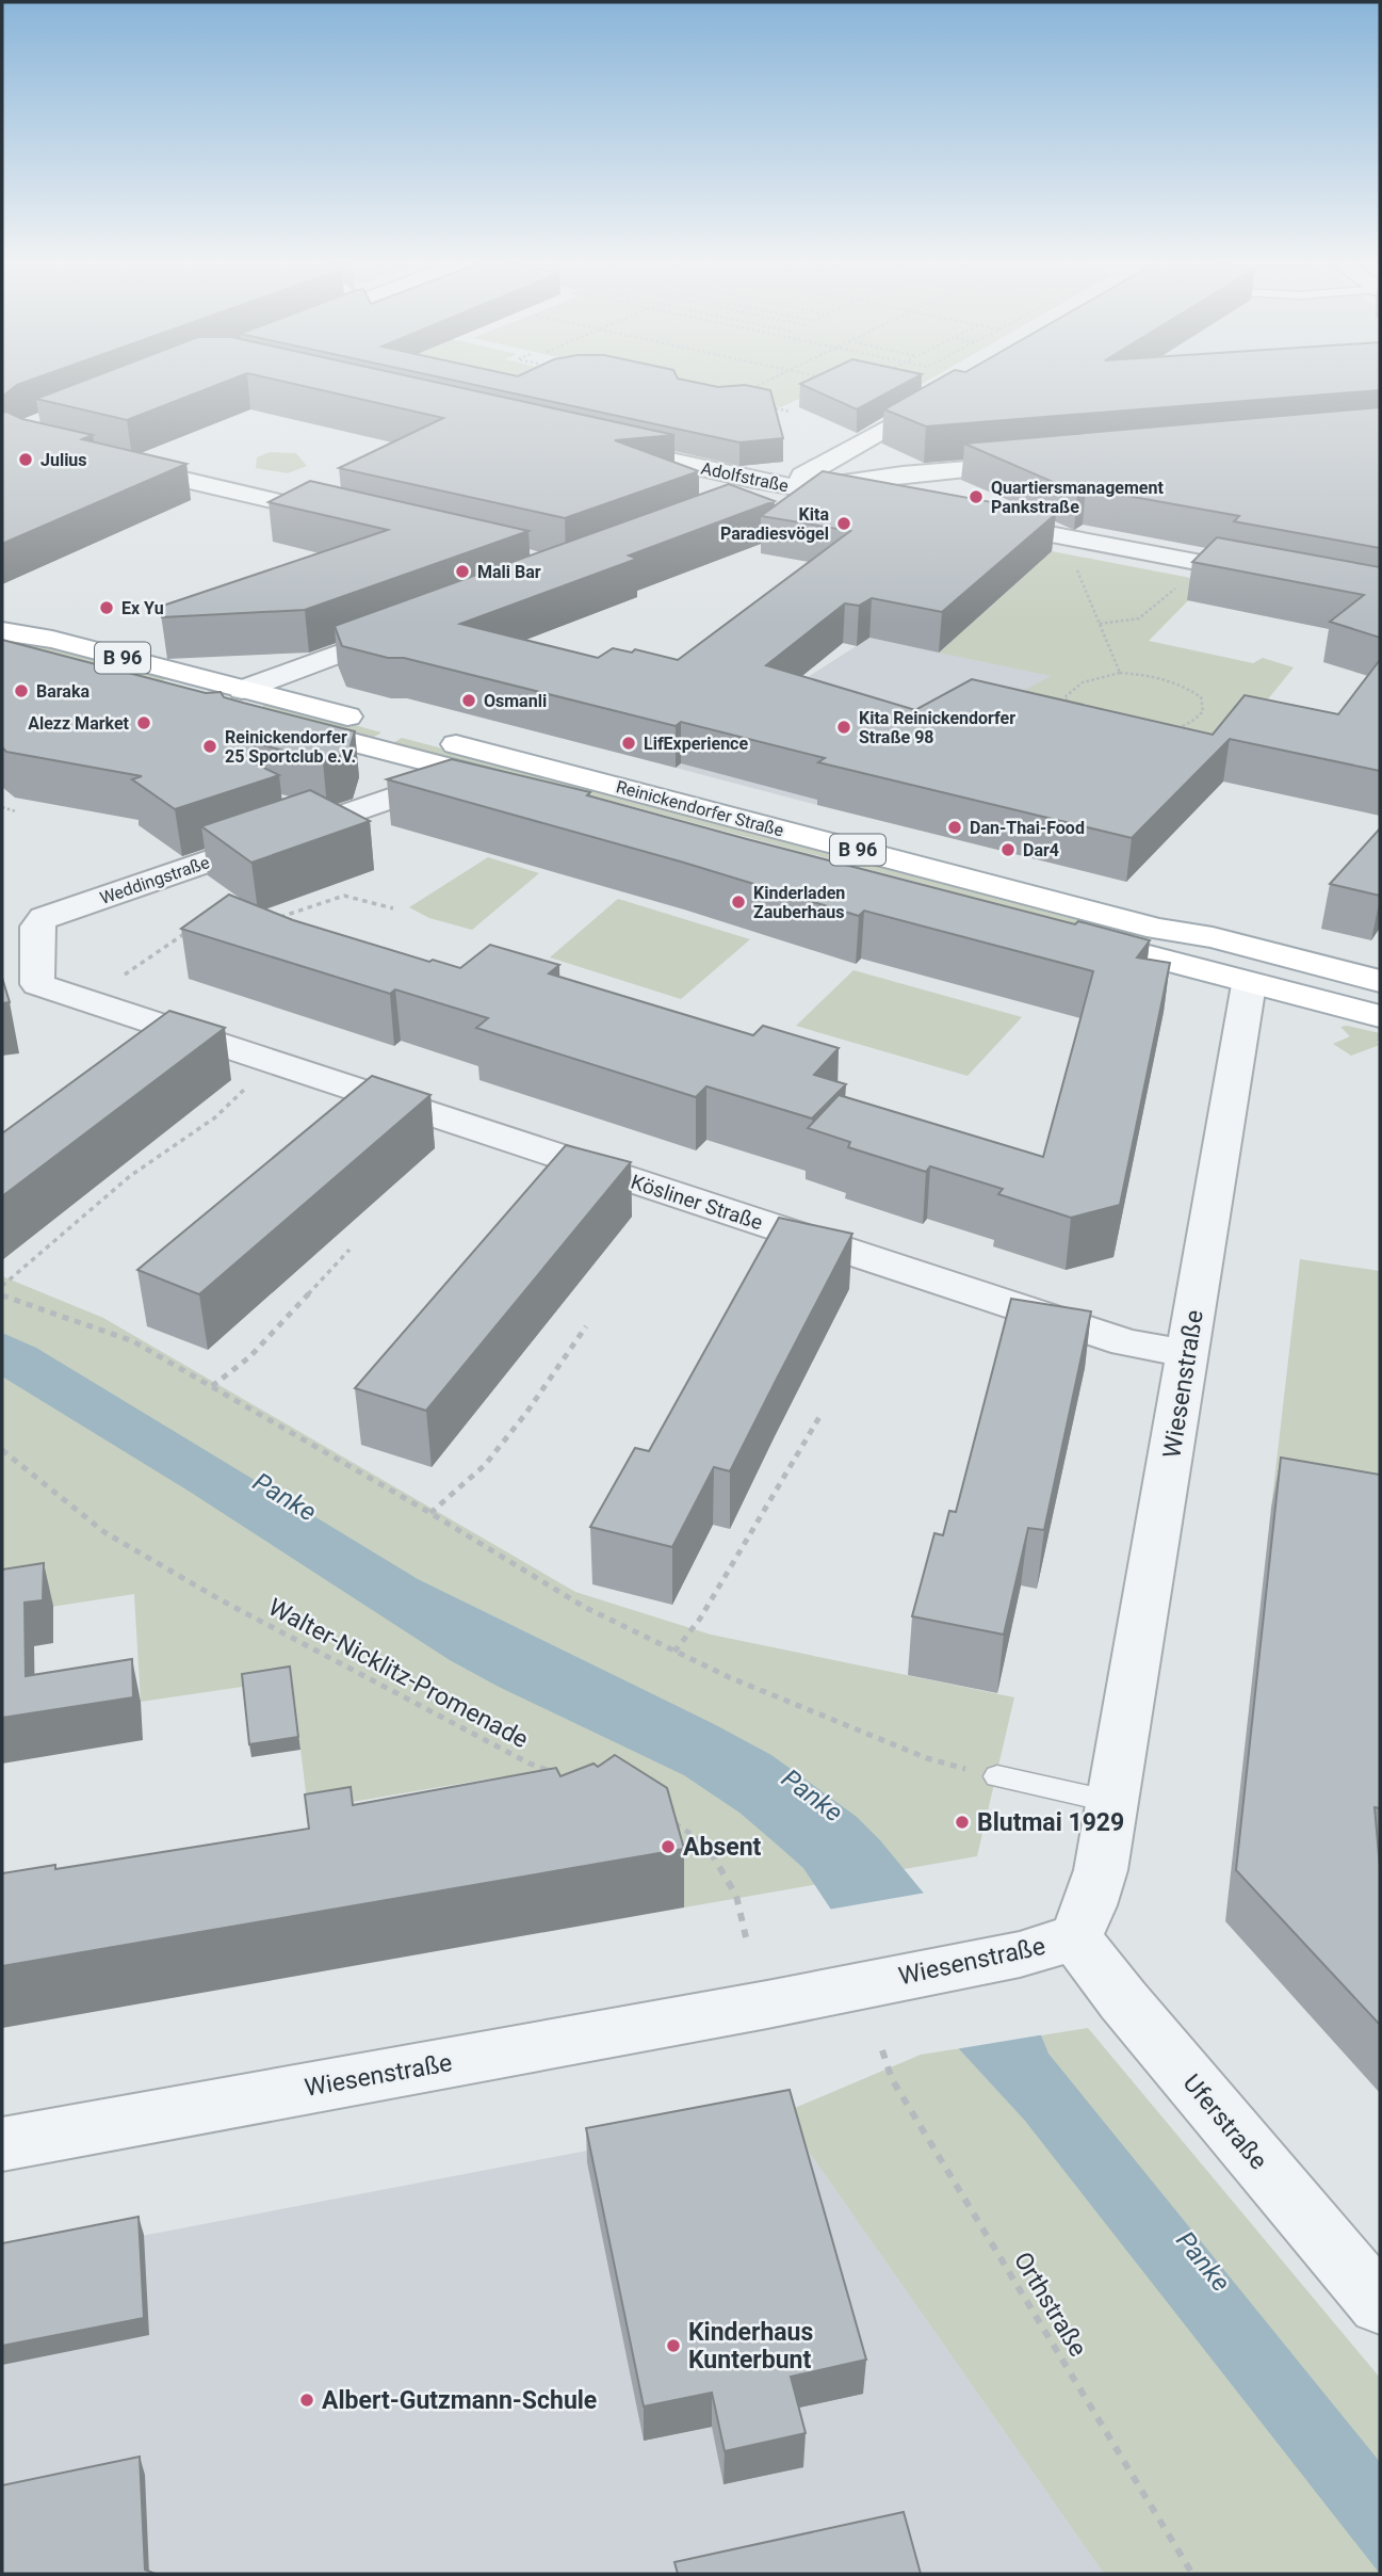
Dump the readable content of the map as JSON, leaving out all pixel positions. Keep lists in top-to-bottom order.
{
  "streets": {
    "main road": ["B 96", "Reinickendorfer Straße"],
    "street": [
      "Adolfstraße",
      "Weddingstraße",
      "Kösliner Straße",
      "Wiesenstraße",
      "Uferstraße"
    ],
    "path": ["Walter-Nicklitz-Promenade", "Orthstraße"]
  },
  "crossings": [
    ["Reinickendorfer Straße", "Weddingstraße"],
    ["Reinickendorfer Straße", "Wiesenstraße"],
    ["Weddingstraße", "Kösliner Straße"],
    ["Kösliner Straße", "Wiesenstraße"],
    ["Wiesenstraße", "Uferstraße"]
  ],
  "water": ["Panke"],
  "places": [
    "Julius",
    "Quartiersmanagement Pankstraße",
    "Kita Paradiesvögel",
    "Mali Bar",
    "Ex Yu",
    "Baraka",
    "Osmanli",
    "Alezz Market",
    "Kita Reinickendorfer Straße 98",
    "LifExperience",
    "Reinickendorfer 25 Sportclub e.V.",
    "Dan-Thai-Food",
    "Dar4",
    "Kinderladen Zauberhaus",
    "Blutmai 1929",
    "Absent",
    "Kinderhaus Kunterbunt",
    "Albert-Gutzmann-Schule"
  ]
}
